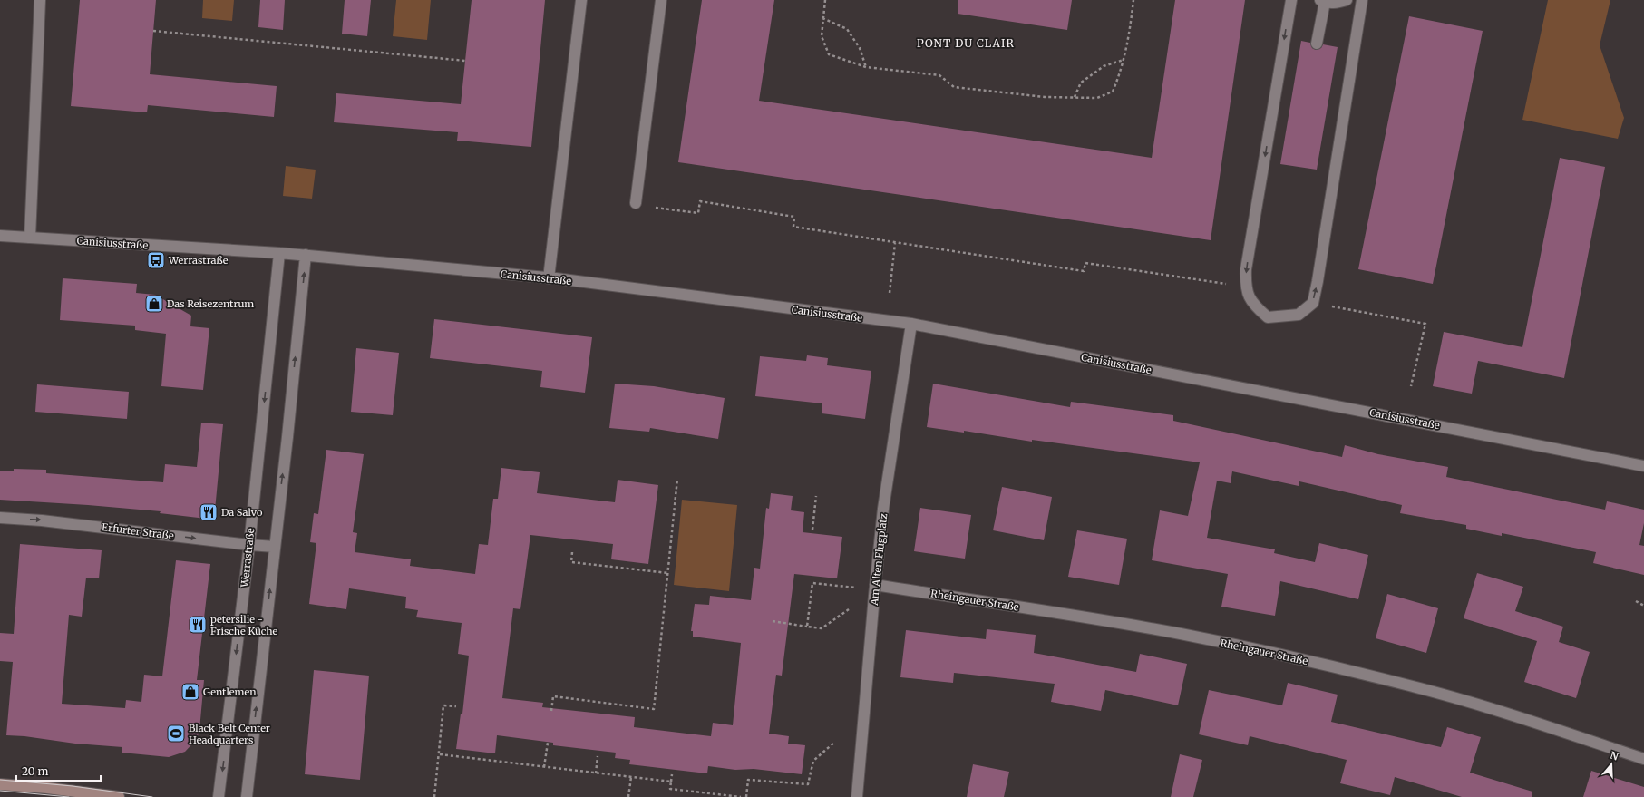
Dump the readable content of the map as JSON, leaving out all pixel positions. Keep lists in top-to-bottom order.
{
  "streets": {
    "street": [
      "Canisiusstraße",
      "Erfurter Straße",
      "Werrastraße",
      "Am Alten Flugplatz",
      "Rheingauer Straße"
    ]
  },
  "crossings": [
    ["Canisiusstraße", "Werrastraße"],
    ["Canisiusstraße", "Am Alten Flugplatz"],
    ["Erfurter Straße", "Werrastraße"],
    ["Am Alten Flugplatz", "Rheingauer Straße"]
  ],
  "one_way": ["Erfurter Straße"],
  "districts": ["PONT DU CLAIR"],
  "places": {
    "bus stop": ["Werrastraße"],
    "shop": ["Das Reisezentrum", "Gentlemen"],
    "restaurant": ["Da Salvo", "petersilie - Frische Küche"],
    "sports": ["Black Belt Center Headquarters"]
  },
  "scale_bar": "20 m",
  "north": "top"
}
